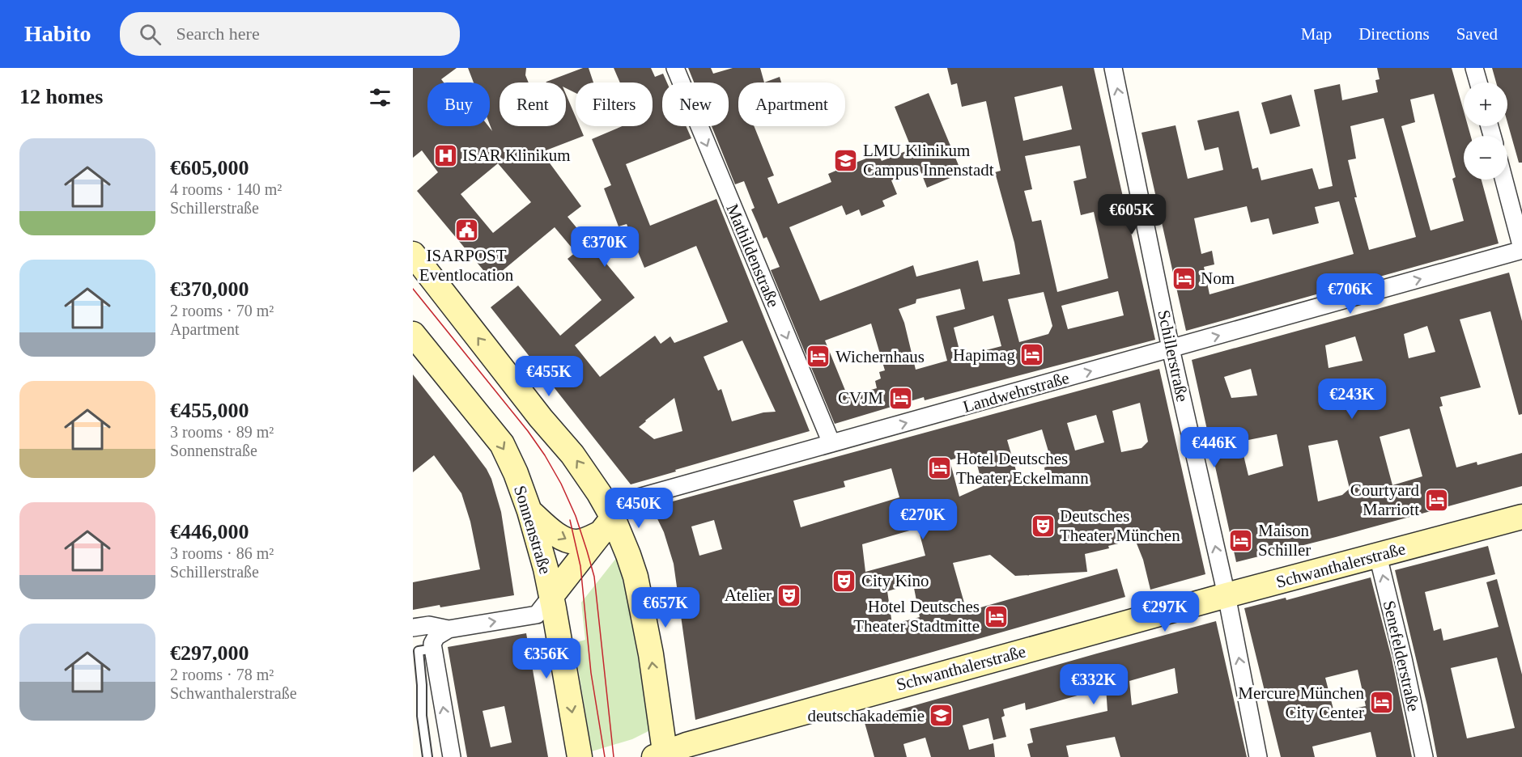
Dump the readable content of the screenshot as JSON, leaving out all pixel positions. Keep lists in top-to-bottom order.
{
  "streets": {
    "main road": ["Landwehrstraße", "Sonnenstraße", "Schwanthalerstraße"],
    "street": ["Mathildenstraße", "Schillerstraße", "Senefelderstraße"]
  },
  "crossings": [
    ["Mathildenstraße", "Landwehrstraße"],
    ["Schillerstraße", "Landwehrstraße"],
    ["Schillerstraße", "Schwanthalerstraße"],
    ["Landwehrstraße", "Sonnenstraße"],
    ["Schwanthalerstraße", "Senefelderstraße"]
  ],
  "one_way": [
    "Mathildenstraße",
    "Schillerstraße",
    "Landwehrstraße",
    "Senefelderstraße"
  ],
  "places": {
    "hospital": ["ISAR Klinikum"],
    "school or university": ["LMU Klinikum Campus Innenstadt", "deutschakademie"],
    "public building": ["ISARPOST Eventlocation"],
    "hotel": [
      "Nom",
      "Hapimag",
      "Wichernhaus",
      "CVJM",
      "Hotel Deutsches Theater Eckelmann",
      "Courtyard Marriott",
      "Maison Schiller",
      "Hotel Deutsches Theater Stadtmitte",
      "Mercure München City Center"
    ],
    "theatre": ["Deutsches Theater München", "City Kino", "Atelier"]
  },
  "page": {
    "header": "Habito",
    "search": "Search here",
    "nav": ["Map", "Directions", "Saved"],
    "heading": "12 homes",
    "map_buttons": ["+", "−"],
    "chip": [
      "Buy",
      "Rent",
      "Filters",
      "New",
      "Apartment"
    ],
    "list": [
      {
        "name": "€605,000",
        "note": "4 rooms · 140 m² · Schillerstraße"
      },
      {
        "name": "€370,000",
        "note": "2 rooms · 70 m² · Apartment"
      },
      {
        "name": "€455,000",
        "note": "3 rooms · 89 m² · Sonnenstraße"
      },
      {
        "name": "€446,000",
        "note": "3 rooms · 86 m² · Schillerstraße"
      },
      {
        "name": "€297,000",
        "note": "2 rooms · 78 m² · Schwanthalerstraße"
      }
    ],
    "price": [
      "€605K",
      "€370K",
      "€706K",
      "€455K",
      "€243K",
      "€446K",
      "€450K",
      "€270K",
      "€657K",
      "€297K",
      "€356K",
      "€332K"
    ]
  }
}
